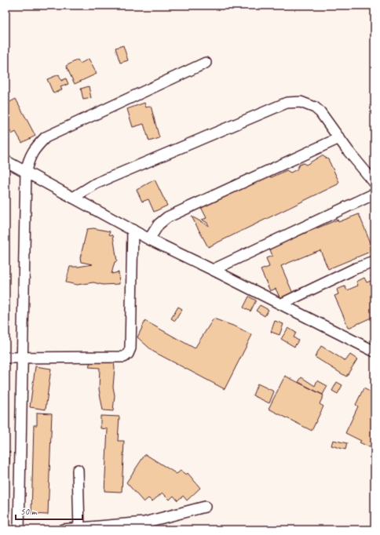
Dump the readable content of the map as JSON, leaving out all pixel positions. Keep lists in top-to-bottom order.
{
  "scale_bar": "50 m"
}
